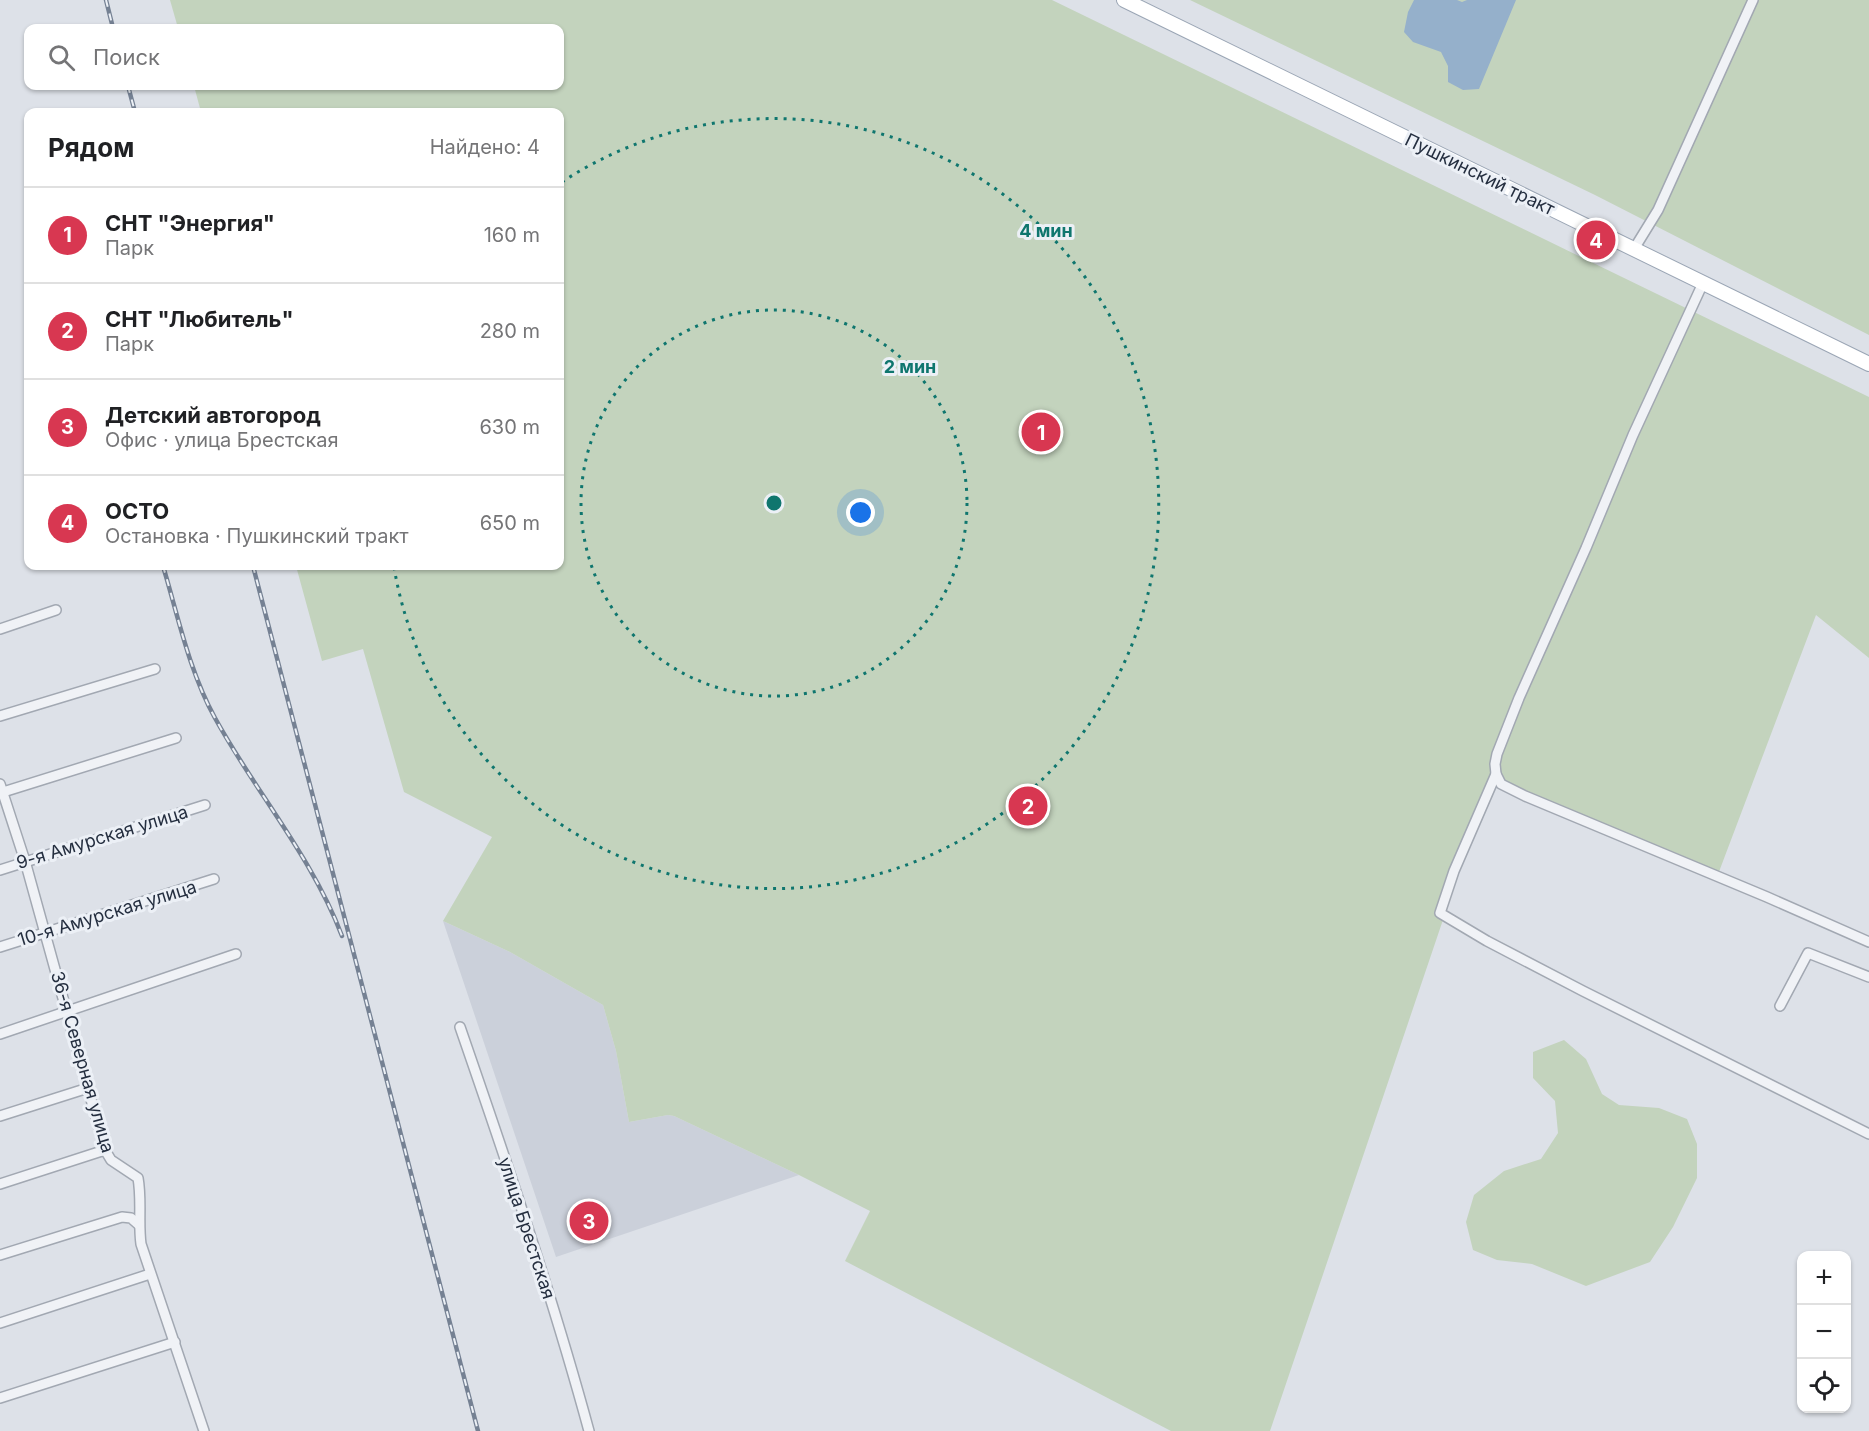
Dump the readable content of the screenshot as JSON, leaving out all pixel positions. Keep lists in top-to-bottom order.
{
  "streets": {
    "main road": ["Пушкинский тракт"],
    "street": [
      "9-я Амурская улица",
      "10-я Амурская улица",
      "36-я Северная улица",
      "улица Брестская"
    ]
  },
  "crossings": [
    ["9-я Амурская улица", "36-я Северная улица"],
    ["10-я Амурская улица", "36-я Северная улица"]
  ],
  "page": {
    "search": "Поиск",
    "heading": ["Рядом", "Найдено: 4"],
    "list": [
      {
        "mark": "1",
        "name": "СНТ \"Энергия\"",
        "note": "Парк",
        "value": "160 m"
      },
      {
        "mark": "2",
        "name": "СНТ \"Любитель\"",
        "note": "Парк",
        "value": "280 m"
      },
      {
        "mark": "3",
        "name": "Детский автогород",
        "note": "Офис · улица Брестская",
        "value": "630 m"
      },
      {
        "mark": "4",
        "name": "ОСТО",
        "note": "Остановка · Пушкинский тракт",
        "value": "650 m"
      }
    ],
    "pins": [
      "4",
      "1",
      "2",
      "3"
    ],
    "map_buttons": ["+", "−"]
  },
  "rings": ["4 мин", "2 мин"]
}
